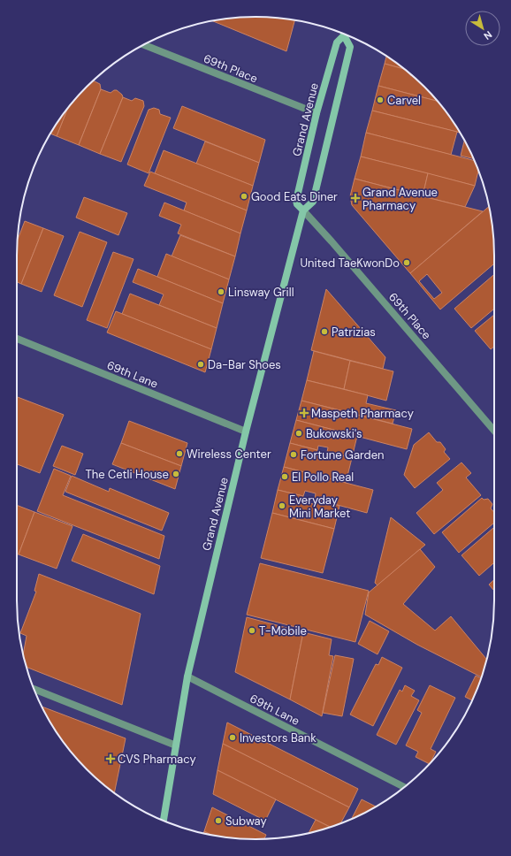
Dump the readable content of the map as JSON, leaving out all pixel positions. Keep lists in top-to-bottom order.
{
  "streets": {
    "main road": ["Grand Avenue"],
    "street": ["69th Place", "69th Lane"]
  },
  "crossings": [
    ["69th Place", "Grand Avenue"],
    ["Grand Avenue", "69th Lane"]
  ],
  "places": {
    "other": [
      "Carvel",
      "Good Eats Diner",
      "United TaeKwonDo",
      "Linsway Grill",
      "Patrizias",
      "Da-Bar Shoes",
      "Bukowski's",
      "Wireless Center",
      "Fortune Garden",
      "The Cetli House",
      "El Pollo Real",
      "Everyday Mini Market",
      "T-Mobile",
      "Investors Bank",
      "Subway"
    ],
    "health": ["Grand Avenue Pharmacy", "Maspeth Pharmacy", "CVS Pharmacy"]
  },
  "north": "bottom right"
}
